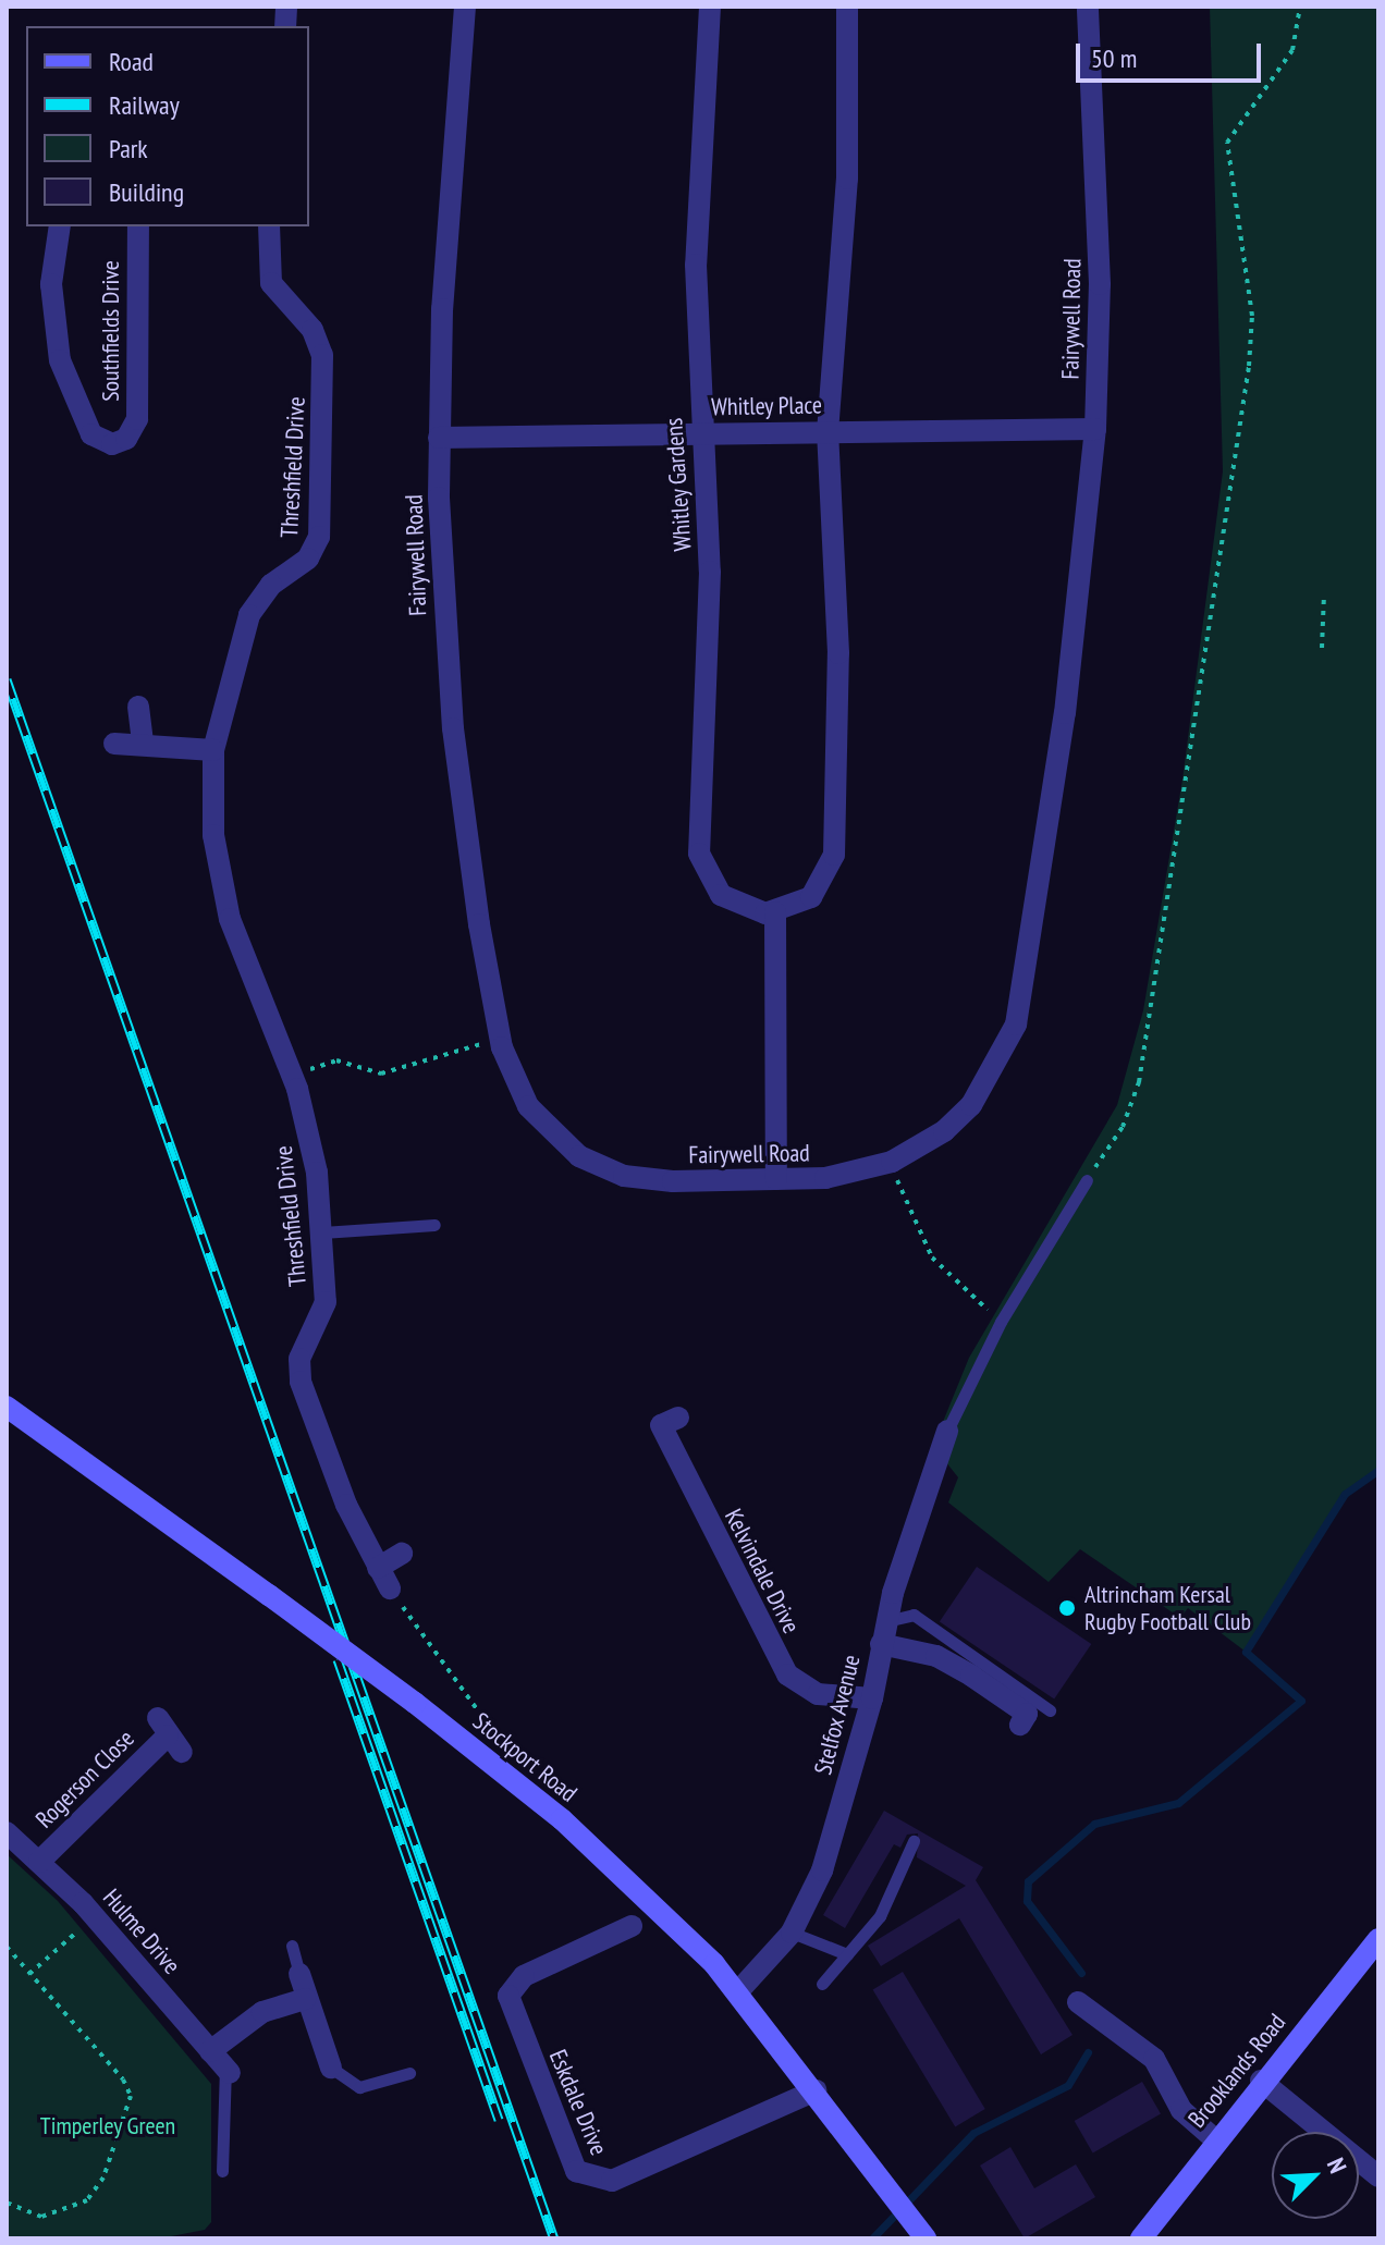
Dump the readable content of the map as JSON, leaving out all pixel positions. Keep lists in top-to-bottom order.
{
  "streets": {
    "main road": ["Stockport Road", "Brooklands Road"],
    "street": [
      "Fairywell Road",
      "Southfields Drive",
      "Whitley Place",
      "Threshfield Drive",
      "Whitley Gardens",
      "Kelvindale Drive",
      "Stelfox Avenue",
      "Rogerson Close",
      "Hulme Drive",
      "Eskdale Drive"
    ]
  },
  "crossings": [
    ["Fairywell Road", "Whitley Place"],
    ["Whitley Place", "Whitley Gardens"],
    ["Kelvindale Drive", "Stelfox Avenue"],
    ["Stelfox Avenue", "Stockport Road"],
    ["Stockport Road", "Eskdale Drive"],
    ["Rogerson Close", "Hulme Drive"]
  ],
  "parks": ["Timperley Green"],
  "places": ["Altrincham Kersal Rugby Football Club"],
  "legend": [
    "Road",
    "Railway",
    "Park",
    "Building"
  ],
  "scale_bar": "50 m",
  "north": "top right"
}
